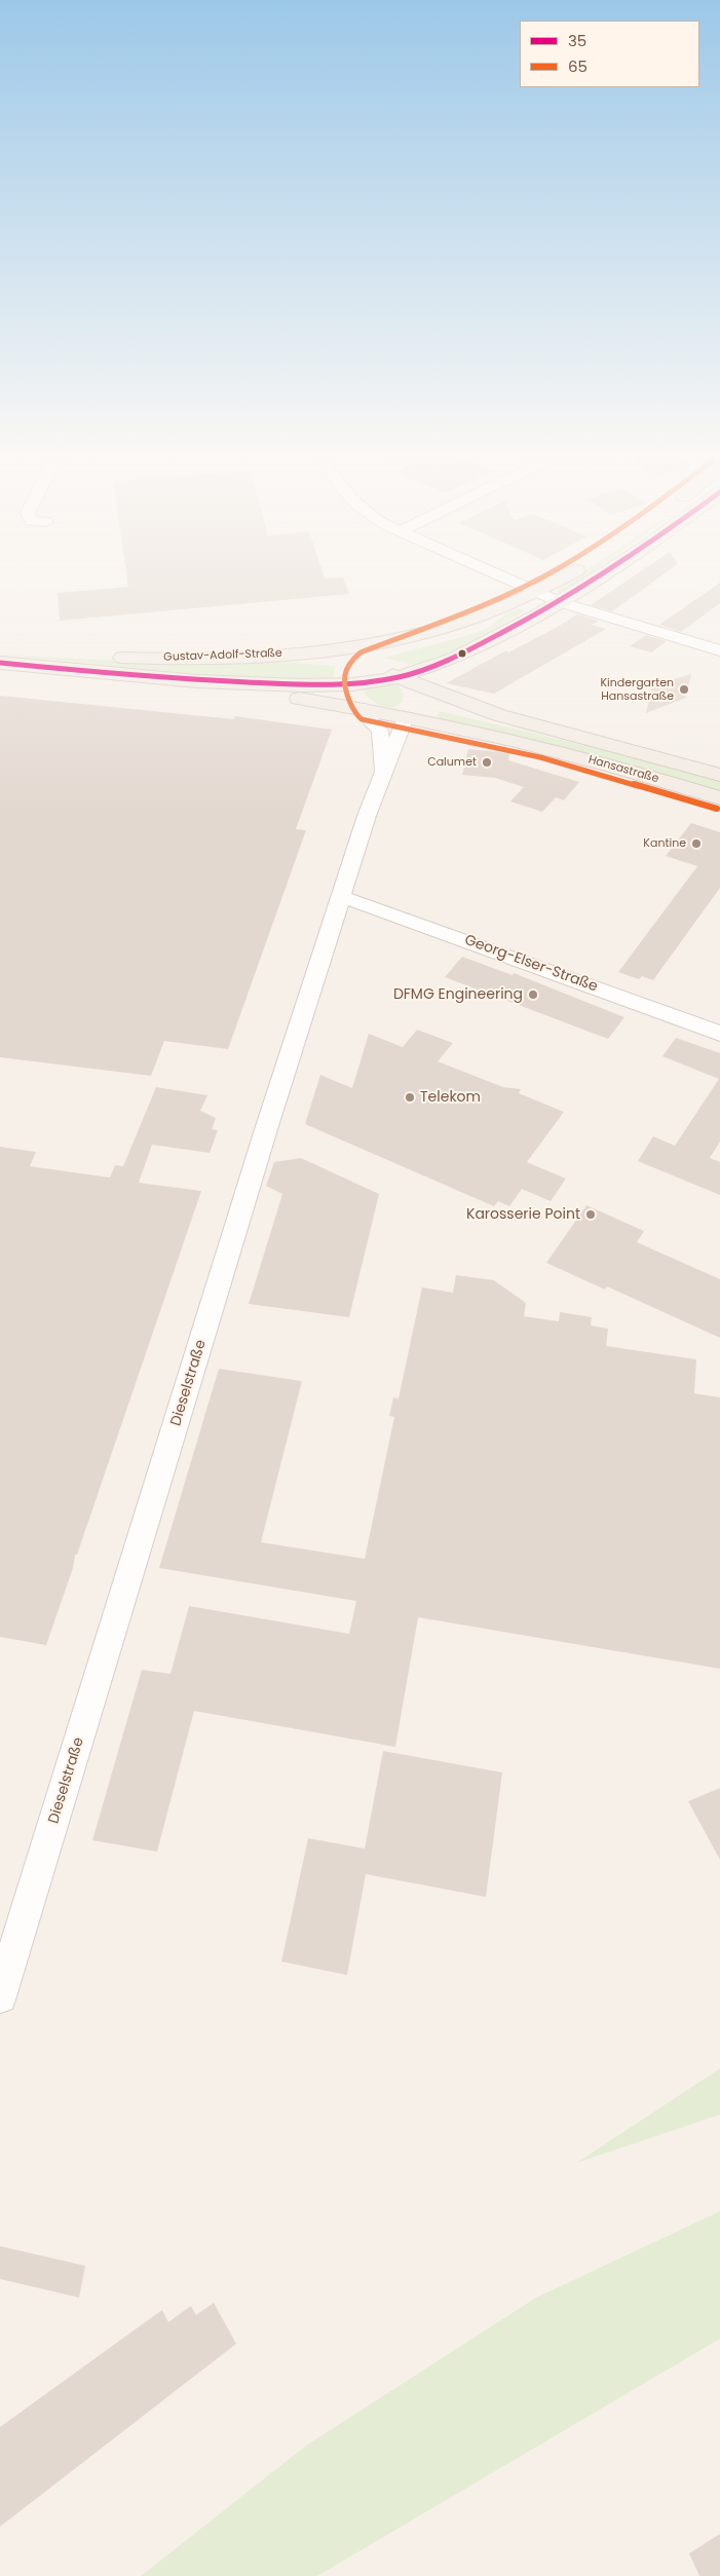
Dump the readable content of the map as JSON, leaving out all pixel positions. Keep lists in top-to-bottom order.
{
  "streets": {
    "main road": ["Gustav-Adolf-Straße", "Hansastraße"],
    "street": ["Georg-Elser-Straße", "Dieselstraße"]
  },
  "crossings": [
    ["Gustav-Adolf-Straße", "Hansastraße"],
    ["Hansastraße", "Dieselstraße"],
    ["Georg-Elser-Straße", "Dieselstraße"]
  ],
  "places": [
    "Kindergarten Hansastraße",
    "Calumet",
    "Kantine",
    "DFMG Engineering",
    "Telekom",
    "Karosserie Point"
  ],
  "lines": ["transit line 35", "transit line 65"],
  "legend": ["35", "65"]
}
